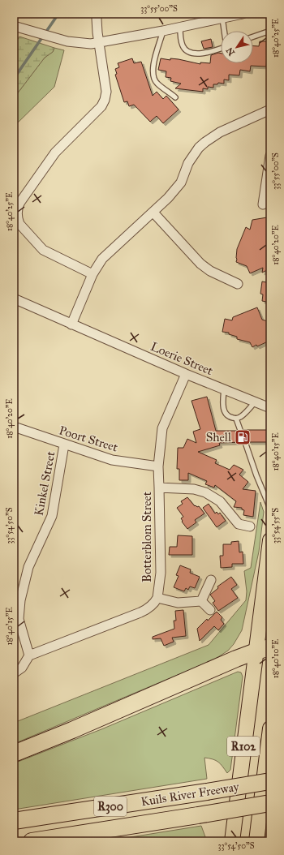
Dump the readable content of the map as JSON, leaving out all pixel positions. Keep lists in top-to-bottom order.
{
  "streets": {
    "highway": ["Kuils River Freeway", "R300"],
    "main road": ["R102"],
    "street": [
      "Loerie Street",
      "Poort Street",
      "Kinkel Street",
      "Botterblom Street"
    ]
  },
  "crossings": [
    ["Loerie Street", "Botterblom Street"],
    ["Poort Street", "Kinkel Street"],
    ["Poort Street", "Botterblom Street"],
    ["Kinkel Street", "Botterblom Street"]
  ],
  "places": {
    "fuel station": ["Shell"]
  },
  "north": "bottom left",
  "coordinates": [
    "33°55'00\"S",
    "18°40'25\"E",
    "18°40'20\"E",
    "18°40'15\"E",
    "33°54'55\"S",
    "33°54'50\"S",
    "18°40'10\"E"
  ]
}
